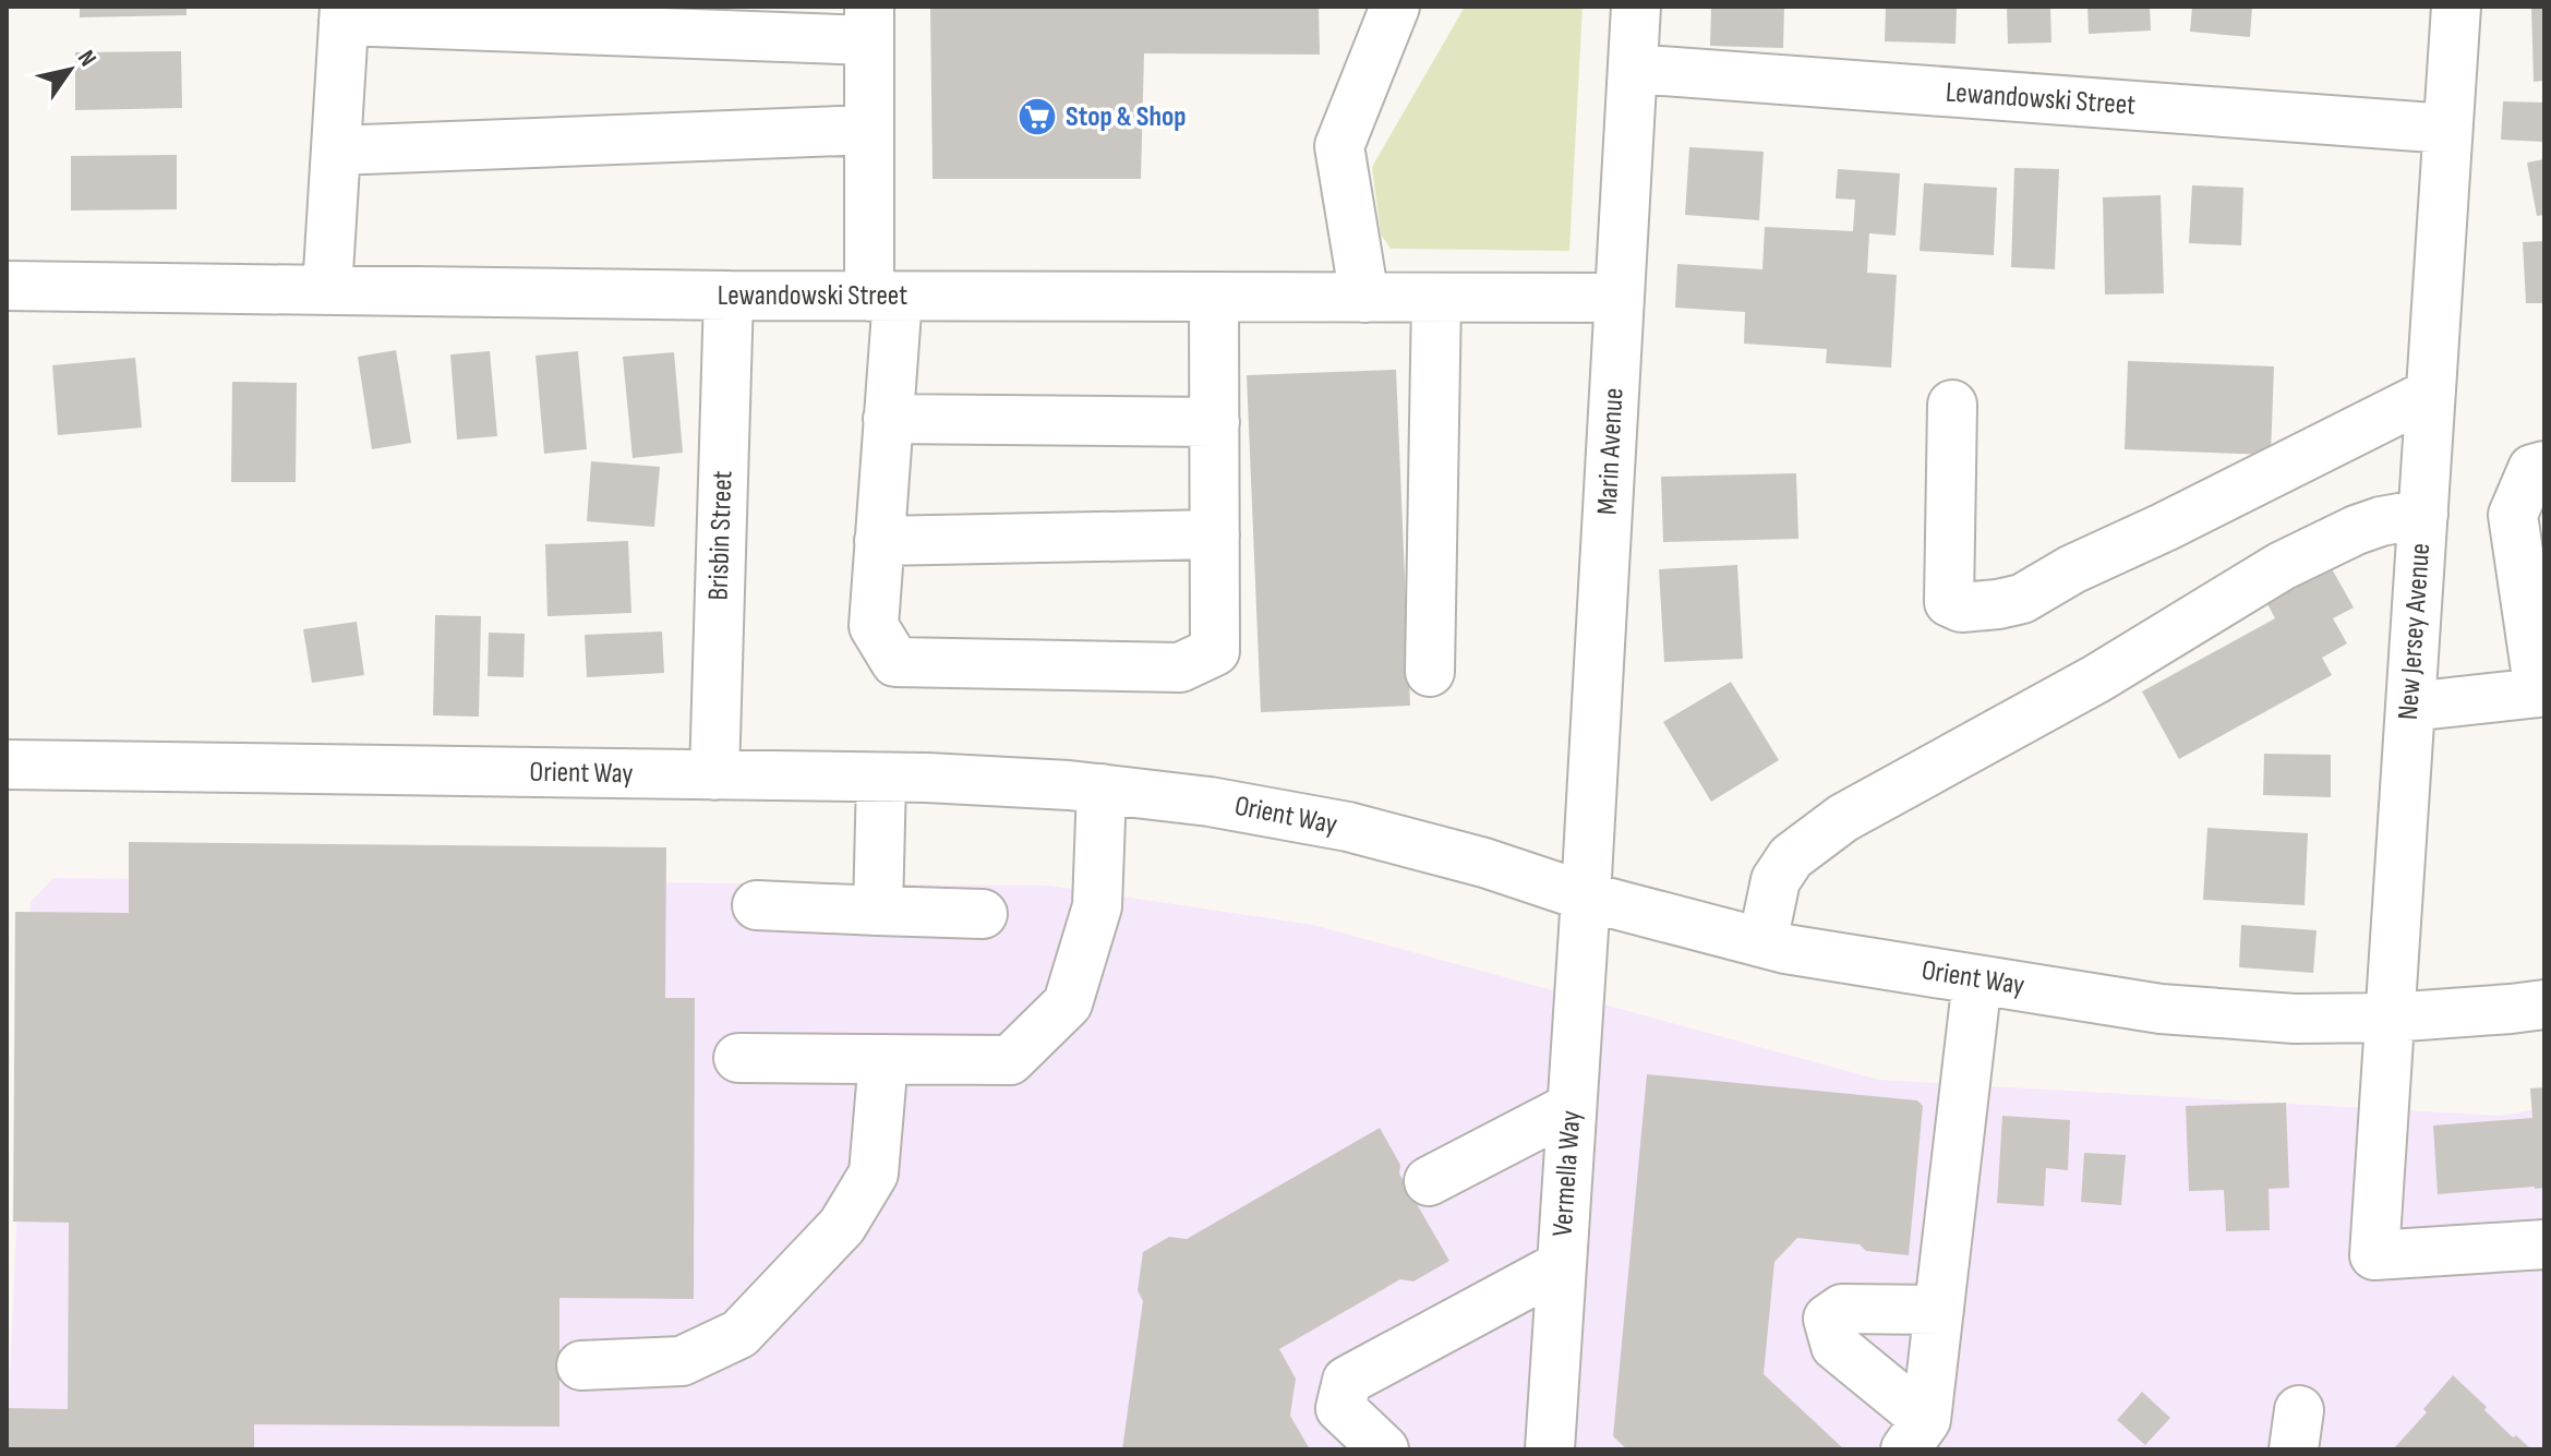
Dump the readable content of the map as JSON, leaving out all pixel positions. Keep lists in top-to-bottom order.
{
  "streets": {
    "street": [
      "Lewandowski Street",
      "Marin Avenue",
      "Brisbin Street",
      "New Jersey Avenue",
      "Orient Way",
      "Vermella Way"
    ]
  },
  "crossings": [
    ["Lewandowski Street", "Marin Avenue"],
    ["Lewandowski Street", "Brisbin Street"],
    ["Lewandowski Street", "New Jersey Avenue"],
    ["Marin Avenue", "Orient Way"],
    ["Marin Avenue", "Vermella Way"],
    ["Brisbin Street", "Orient Way"],
    ["New Jersey Avenue", "Orient Way"],
    ["Orient Way", "Vermella Way"]
  ],
  "places": {
    "supermarket": ["Stop & Shop"]
  },
  "north": "top right"
}
